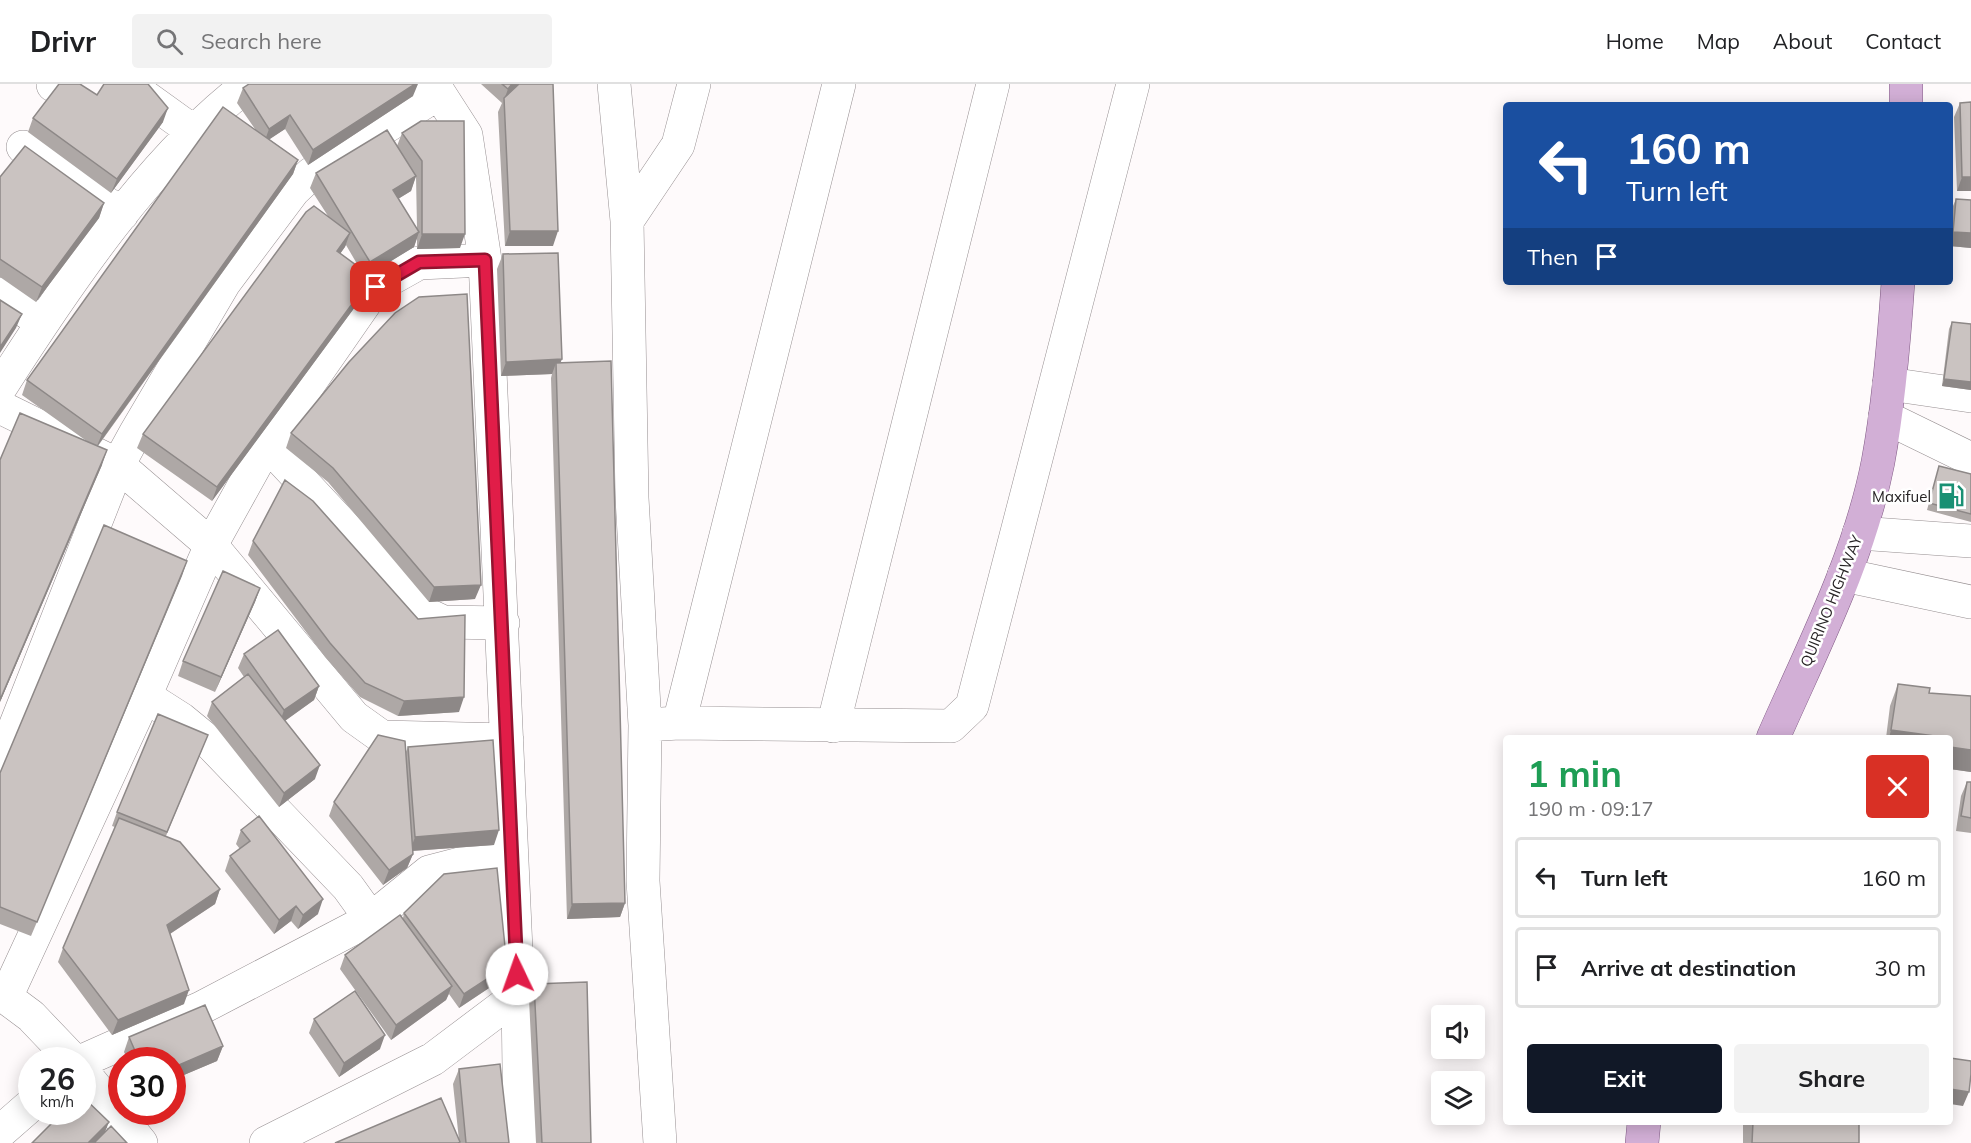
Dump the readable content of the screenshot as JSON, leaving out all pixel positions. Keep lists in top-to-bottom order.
{
  "streets": {
    "main road": ["QUIRINO HIGHWAY"]
  },
  "places": {
    "fuel station": ["Maxifuel"]
  },
  "page": {
    "header": "Drivr",
    "search": "Search here",
    "nav": [
      "Home",
      "Map",
      "About",
      "Contact"
    ],
    "turn": ["160 m", "Turn left"],
    "then": "Then",
    "heading": ["1 min", "190 m · 09:17"],
    "list": [
      {
        "name": "Turn left",
        "value": "160 m"
      },
      {
        "name": "Arrive at destination",
        "value": "30 m"
      }
    ],
    "buttons": ["Exit", "Share"],
    "speed": "26 km/h",
    "limit": "30"
  }
}
